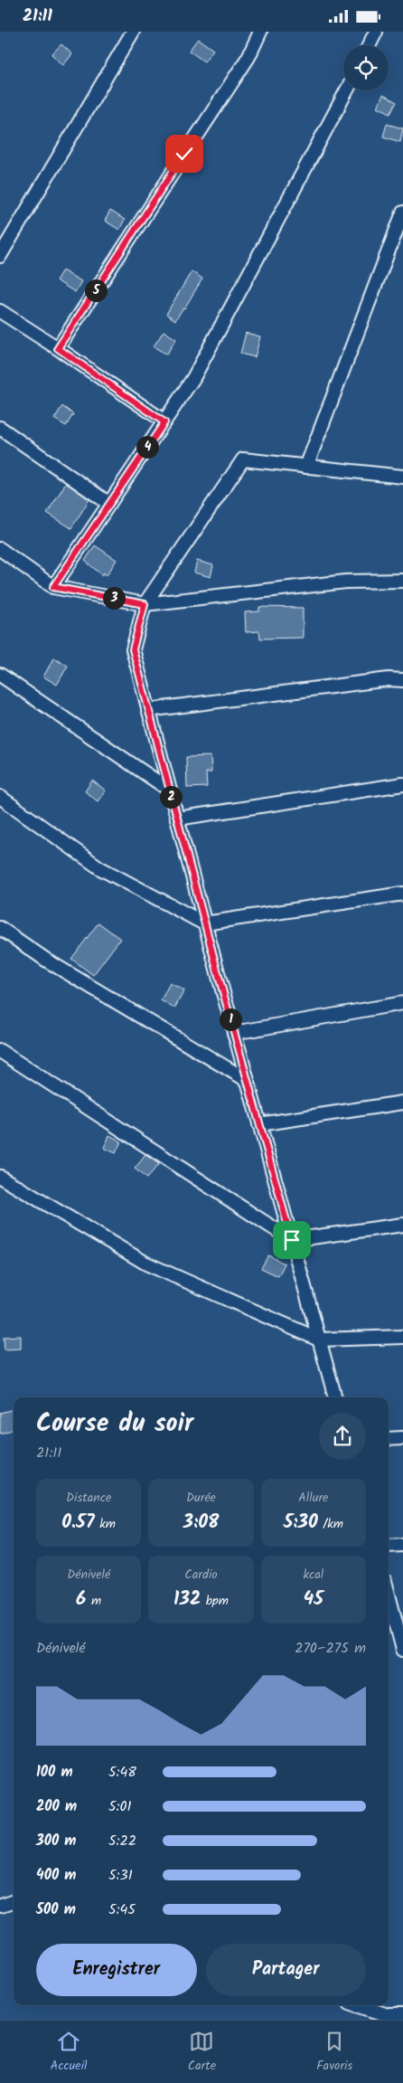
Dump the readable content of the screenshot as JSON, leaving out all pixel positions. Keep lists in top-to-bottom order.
{
  "page": {
    "status": "21:11",
    "pins": [
      "5",
      "4",
      "3",
      "2",
      "1"
    ],
    "heading": ["Course du soir", "21:11"],
    "stats": [
      ["Distance", "0.57 km"],
      ["Durée", "3:08"],
      ["Allure", "5:30 /km"],
      ["Dénivelé", "6 m"],
      ["Cardio", "132 bpm"],
      ["kcal", "45"]
    ],
    "chart": ["Dénivelé", "270–275 m"],
    "list": [
      {
        "name": "100 m",
        "note": "5:48"
      },
      {
        "name": "200 m",
        "note": "5:01"
      },
      {
        "name": "300 m",
        "note": "5:22"
      },
      {
        "name": "400 m",
        "note": "5:31"
      },
      {
        "name": "500 m",
        "note": "5:45"
      }
    ],
    "buttons": ["Enregistrer", "Partager"],
    "tabs": ["Accueil", "Carte", "Favoris"]
  }
}
